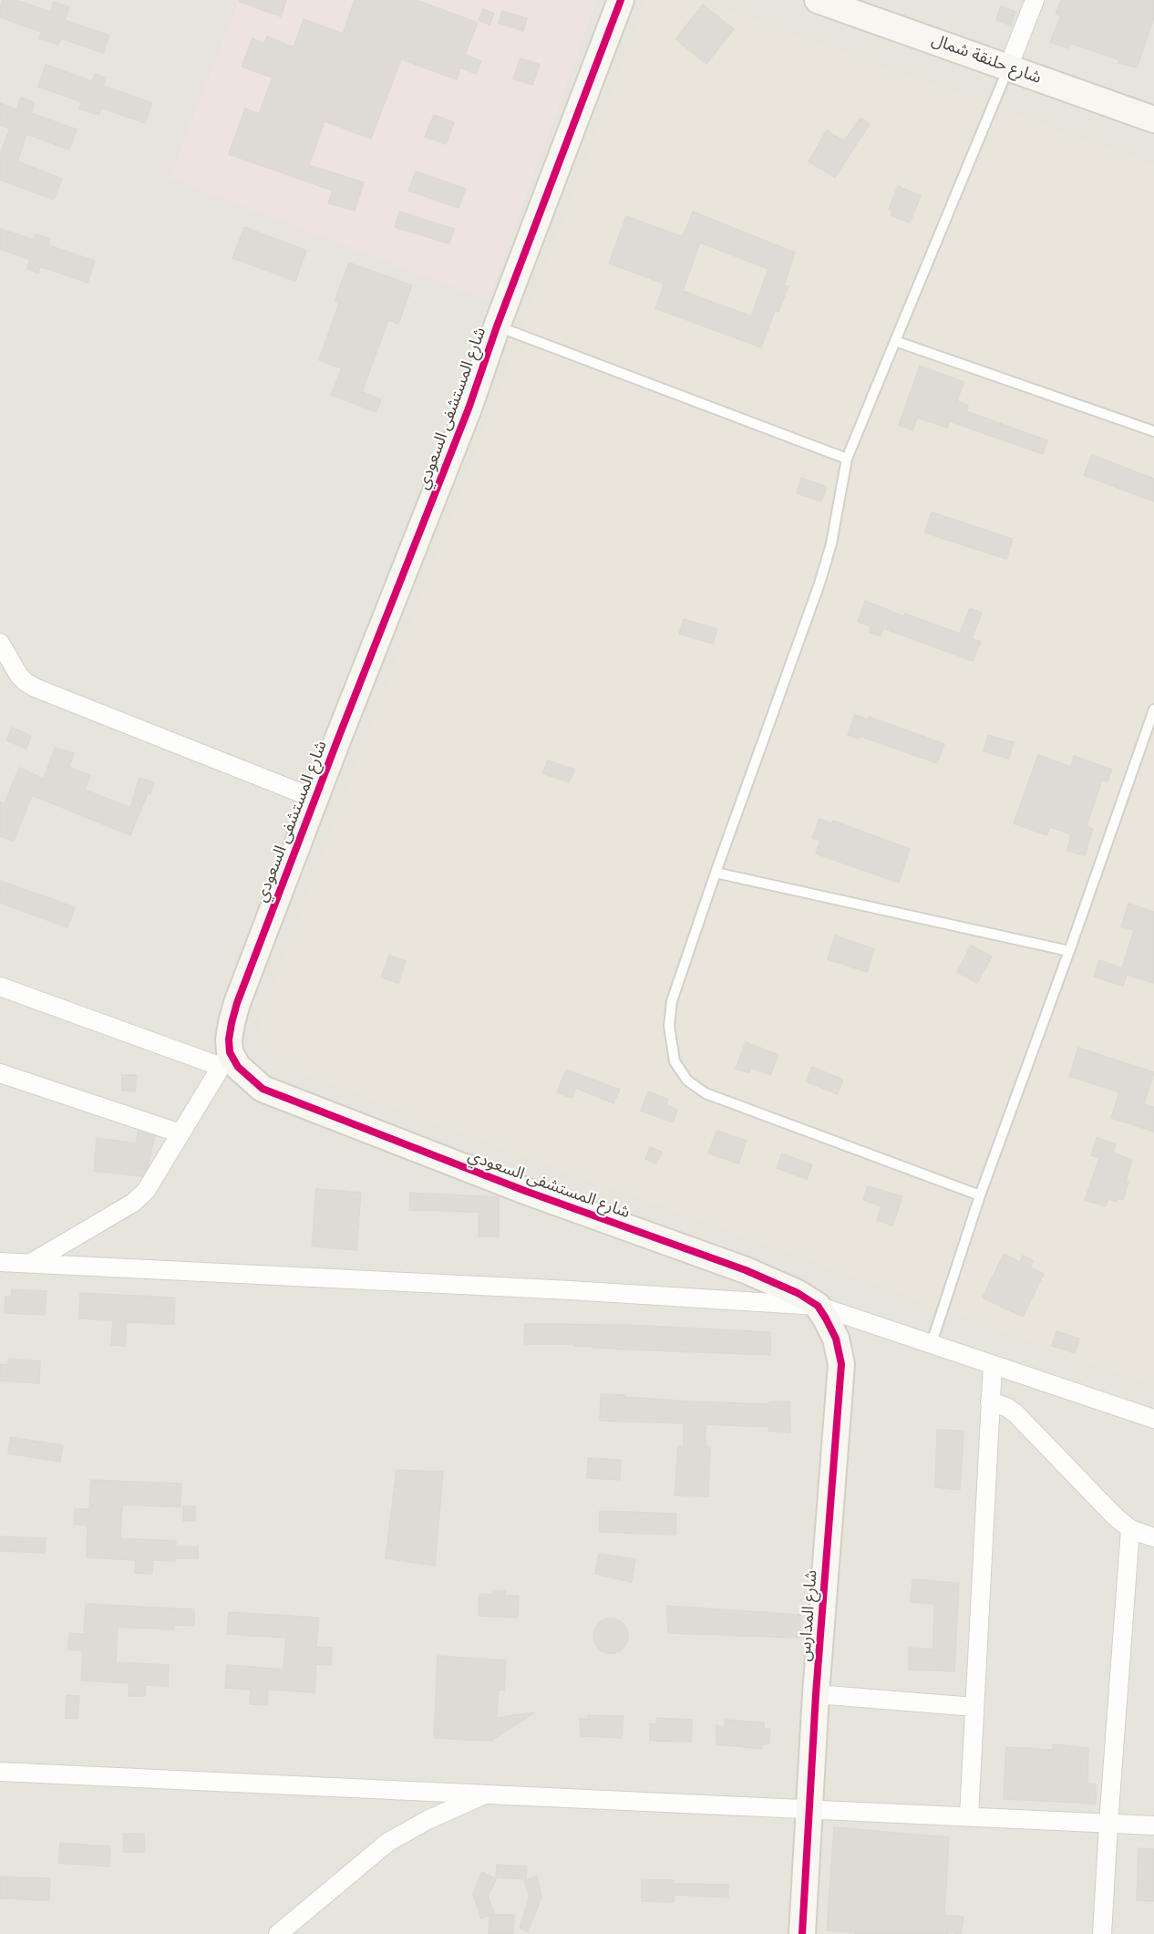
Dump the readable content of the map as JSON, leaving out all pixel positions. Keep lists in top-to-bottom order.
{
  "streets": {
    "street": ["شارع حلنقة شمال", "شارع المستشفى السعودي", "شارع المدارس"]
  },
  "crossings": [
    ["شارع المستشفى السعودي", "شارع المدارس"]
  ]
}
